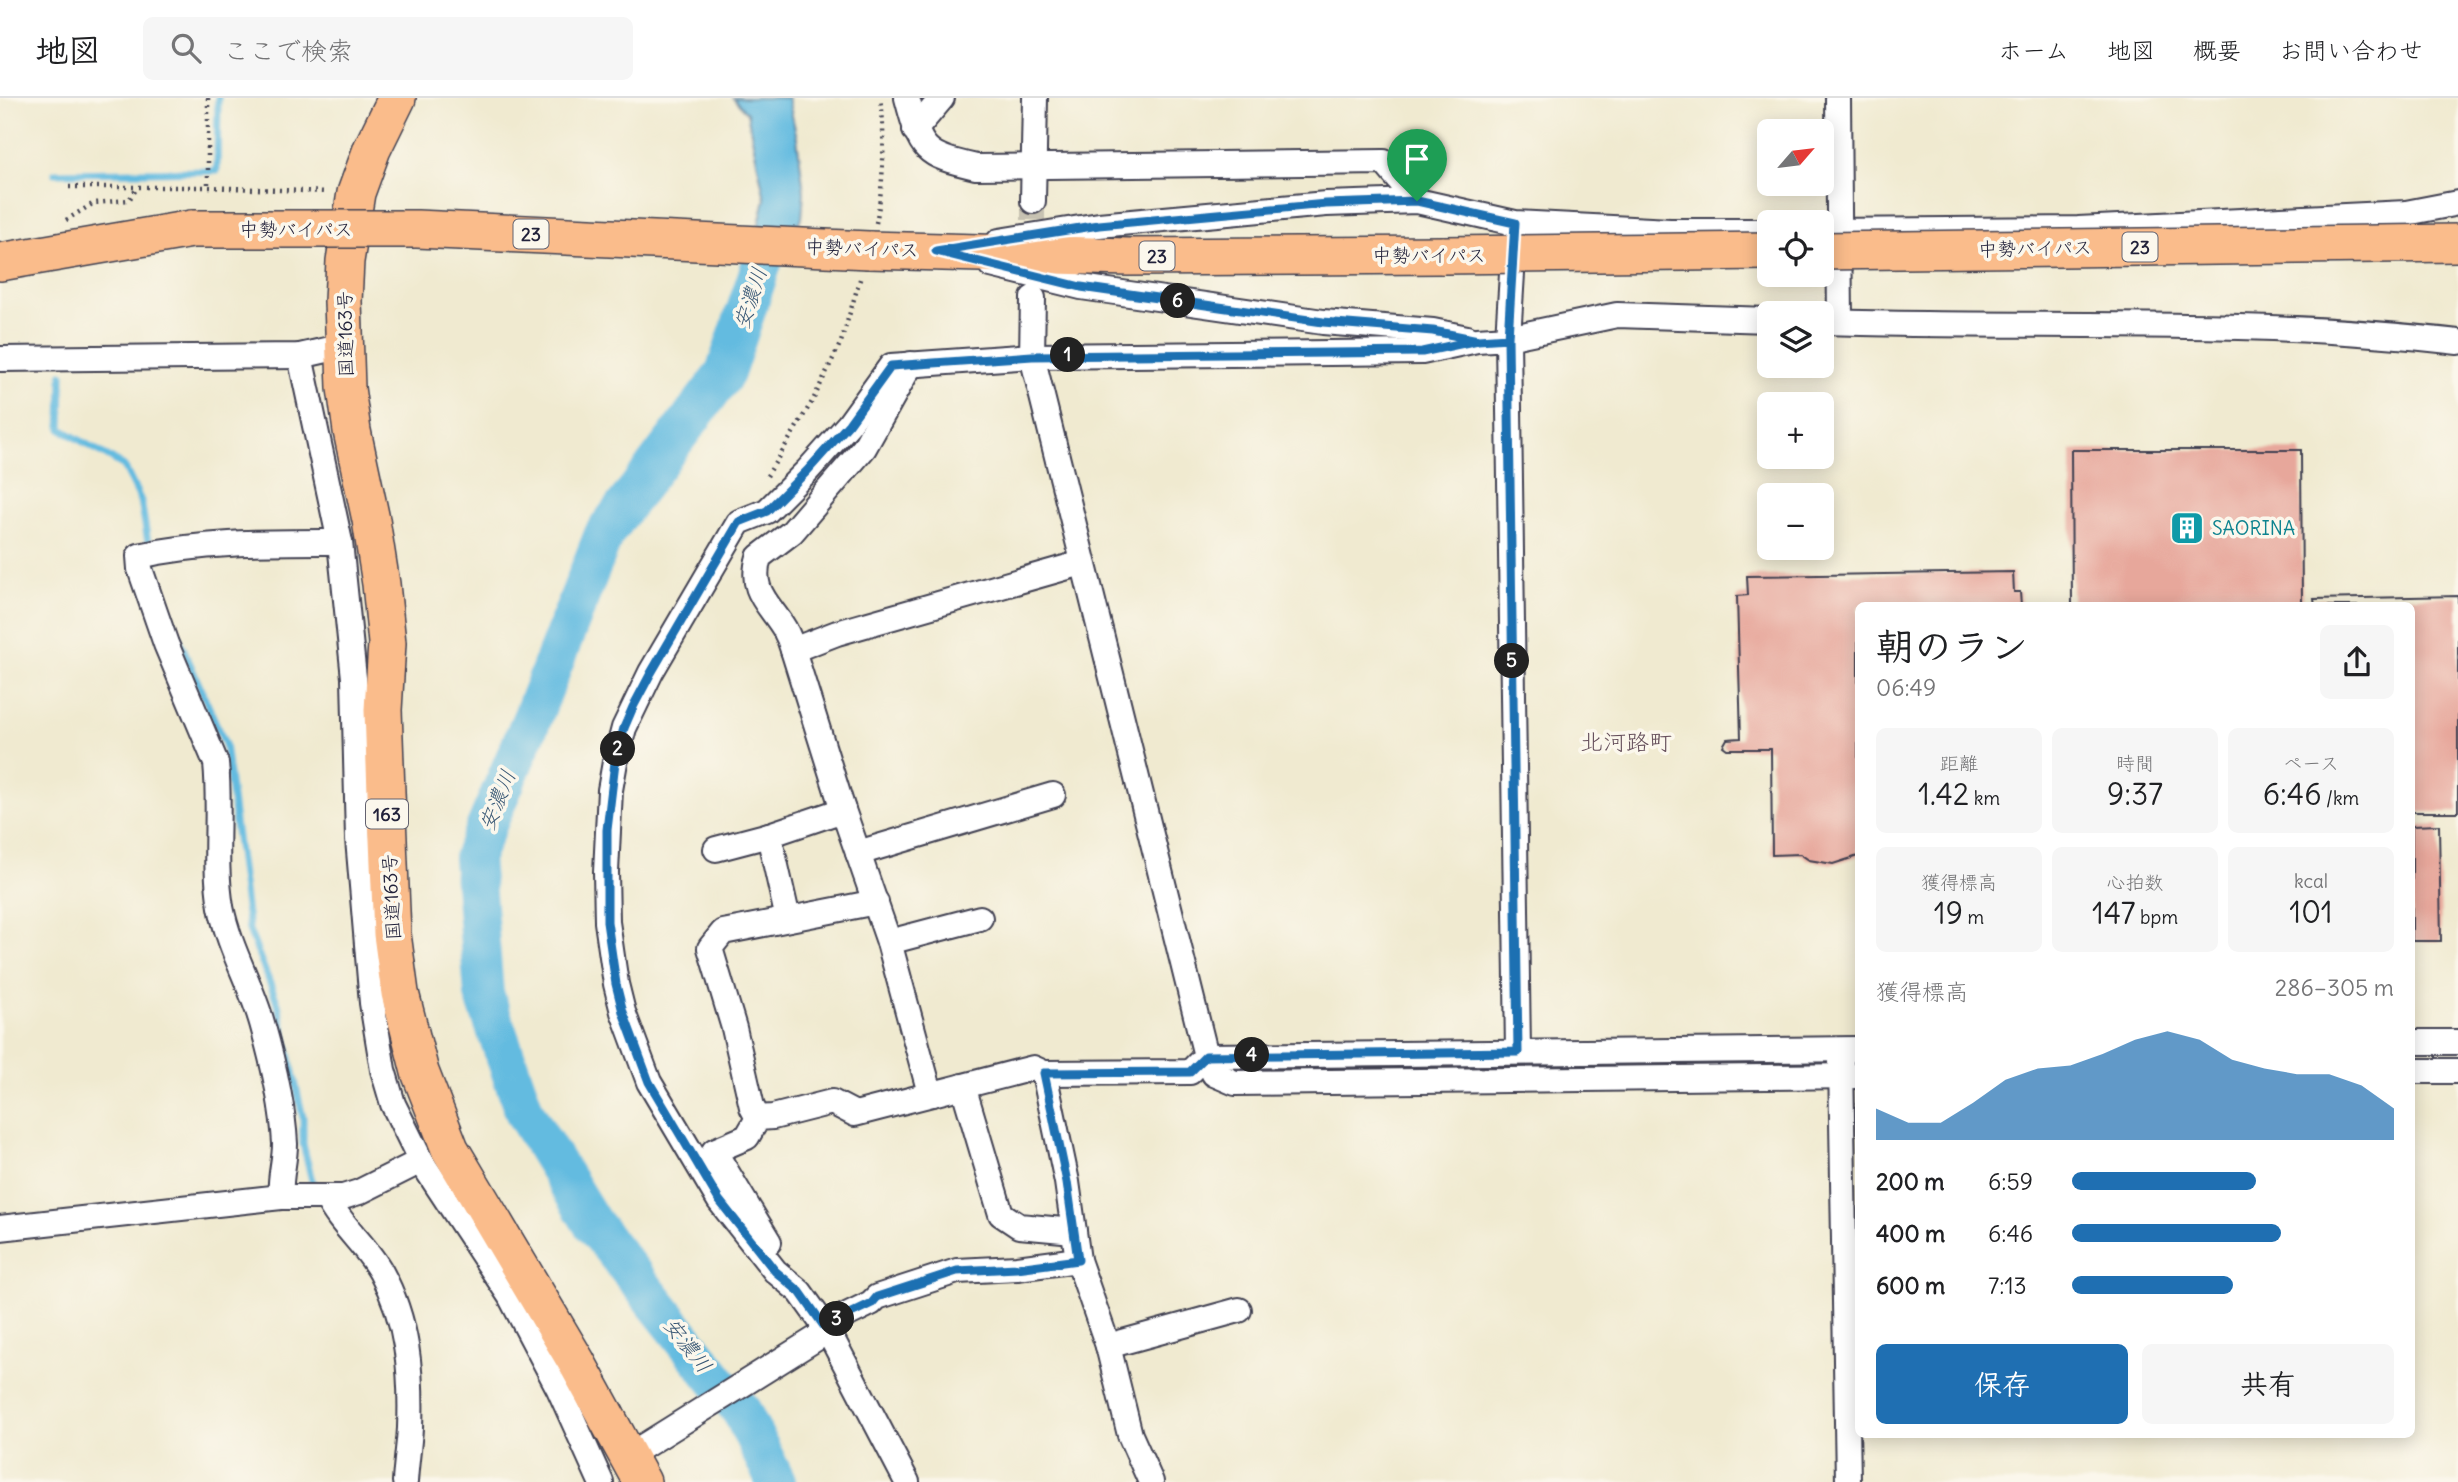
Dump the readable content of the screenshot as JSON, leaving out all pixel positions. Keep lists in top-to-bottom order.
{
  "streets": {
    "highway": [
      "中勢バイパス",
      "23",
      "国道163号",
      "163"
    ]
  },
  "districts": ["北河路町"],
  "water": ["安濃川"],
  "places": {
    "building": ["SAORINA"]
  },
  "north": "top right",
  "page": {
    "header": "地図",
    "search": "ここで検索",
    "nav": [
      "ホーム",
      "地図",
      "概要",
      "お問い合わせ"
    ],
    "map_buttons": ["+", "−"],
    "pins": [
      "6",
      "1",
      "5",
      "2",
      "4",
      "3"
    ],
    "heading": ["朝のラン", "06:49"],
    "stats": [
      ["距離", "1.42 km"],
      ["時間", "9:37"],
      ["ペース", "6:46 /km"],
      ["獲得標高", "19 m"],
      ["心拍数", "147 bpm"],
      ["kcal", "101"]
    ],
    "chart": ["獲得標高", "286–305 m"],
    "list": [
      {
        "name": "200 m",
        "note": "6:59"
      },
      {
        "name": "400 m",
        "note": "6:46"
      },
      {
        "name": "600 m",
        "note": "7:13"
      }
    ],
    "buttons": ["保存", "共有"]
  }
}
